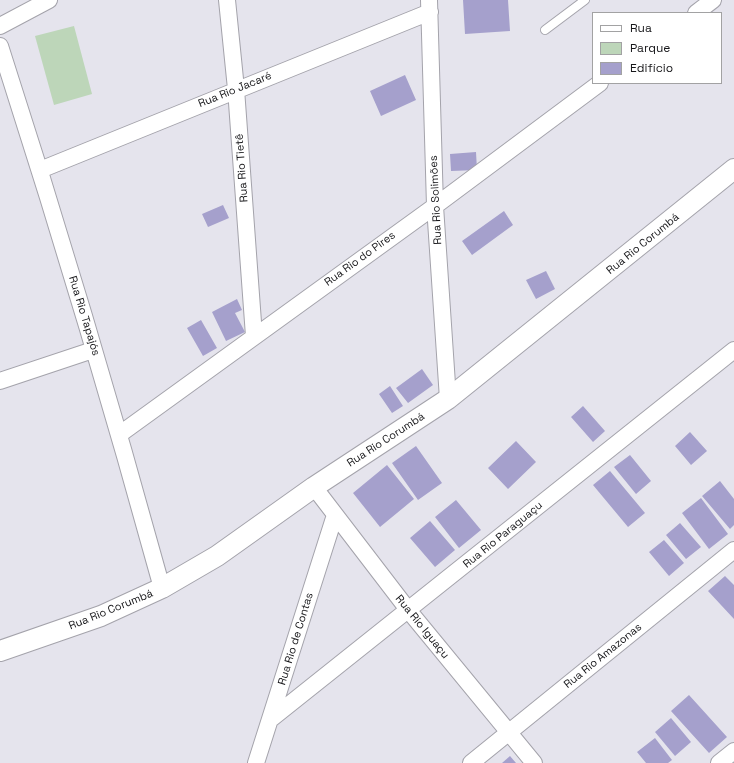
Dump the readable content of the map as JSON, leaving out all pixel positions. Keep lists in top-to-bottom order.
{
  "streets": {
    "street": [
      "Rua Rio Jacaré",
      "Rua Rio Tietê",
      "Rua Rio Solimões",
      "Rua Rio Corumbá",
      "Rua Rio do Pires",
      "Rua Rio Tapajós",
      "Rua Rio Paraguaçu",
      "Rua Rio Iguaçu",
      "Rua Rio de Contas",
      "Rua Rio Amazonas"
    ]
  },
  "crossings": [
    ["Rua Rio Jacaré", "Rua Rio Tietê"],
    ["Rua Rio Jacaré", "Rua Rio Solimões"],
    ["Rua Rio Jacaré", "Rua Rio Tapajós"],
    ["Rua Rio Tietê", "Rua Rio do Pires"],
    ["Rua Rio Solimões", "Rua Rio Corumbá"],
    ["Rua Rio Solimões", "Rua Rio do Pires"],
    ["Rua Rio Corumbá", "Rua Rio Tapajós"],
    ["Rua Rio Corumbá", "Rua Rio Iguaçu"],
    ["Rua Rio do Pires", "Rua Rio Tapajós"],
    ["Rua Rio Paraguaçu", "Rua Rio Iguaçu"],
    ["Rua Rio Paraguaçu", "Rua Rio de Contas"],
    ["Rua Rio Iguaçu", "Rua Rio de Contas"],
    ["Rua Rio Iguaçu", "Rua Rio Amazonas"]
  ],
  "legend": ["Rua", "Parque", "Edifício"]
}
